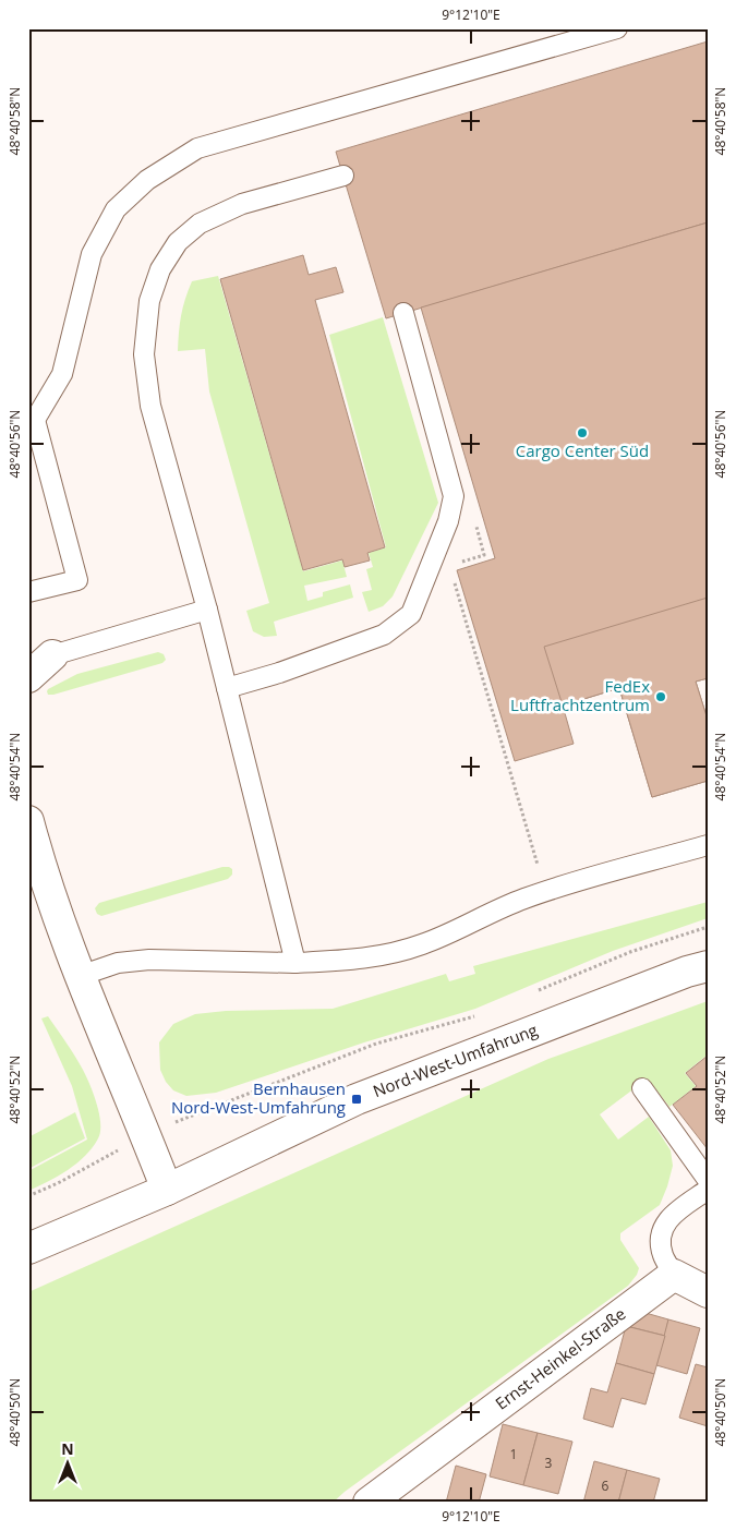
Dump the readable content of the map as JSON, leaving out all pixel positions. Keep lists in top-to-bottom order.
{
  "streets": {
    "street": ["Nord-West-Umfahrung", "Ernst-Heinkel-Straße"]
  },
  "places": {
    "other": ["Cargo Center Süd", "FedEx Luftfrachtzentrum"],
    "transit": ["Bernhausen Nord-West-Umfahrung"]
  },
  "house_numbers": ["1", "3", "6"],
  "north": "top",
  "coordinates": [
    "9°12'10\"E",
    "48°40'58\"N",
    "48°40'56\"N",
    "48°40'54\"N",
    "48°40'52\"N",
    "48°40'50\"N"
  ]
}
